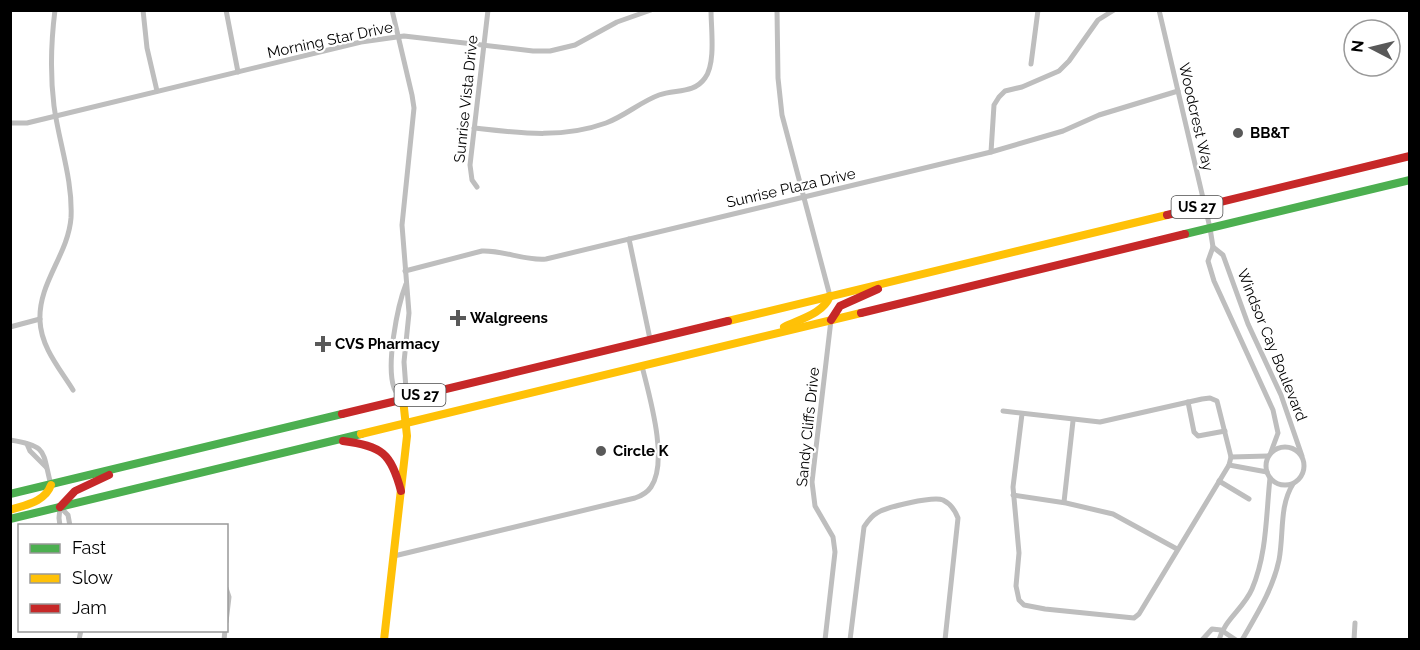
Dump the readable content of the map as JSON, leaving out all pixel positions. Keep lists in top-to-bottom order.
{
  "streets": {
    "main road": ["US 27"],
    "street": [
      "Morning Star Drive",
      "Sunrise Vista Drive",
      "Woodcrest Way",
      "Sunrise Plaza Drive",
      "Windsor Cay Boulevard",
      "Sandy Cliffs Drive"
    ]
  },
  "crossings": [
    ["Morning Star Drive", "Sunrise Vista Drive"],
    ["Woodcrest Way", "Sunrise Plaza Drive"],
    ["Woodcrest Way", "US 27"],
    ["Woodcrest Way", "Windsor Cay Boulevard"],
    ["US 27", "Windsor Cay Boulevard"],
    ["US 27", "Sandy Cliffs Drive"]
  ],
  "places": {
    "other": ["BB&T", "Circle K"],
    "health": ["Walgreens", "CVS Pharmacy"]
  },
  "legend": ["Fast", "Slow", "Jam"],
  "north": "left"
}
